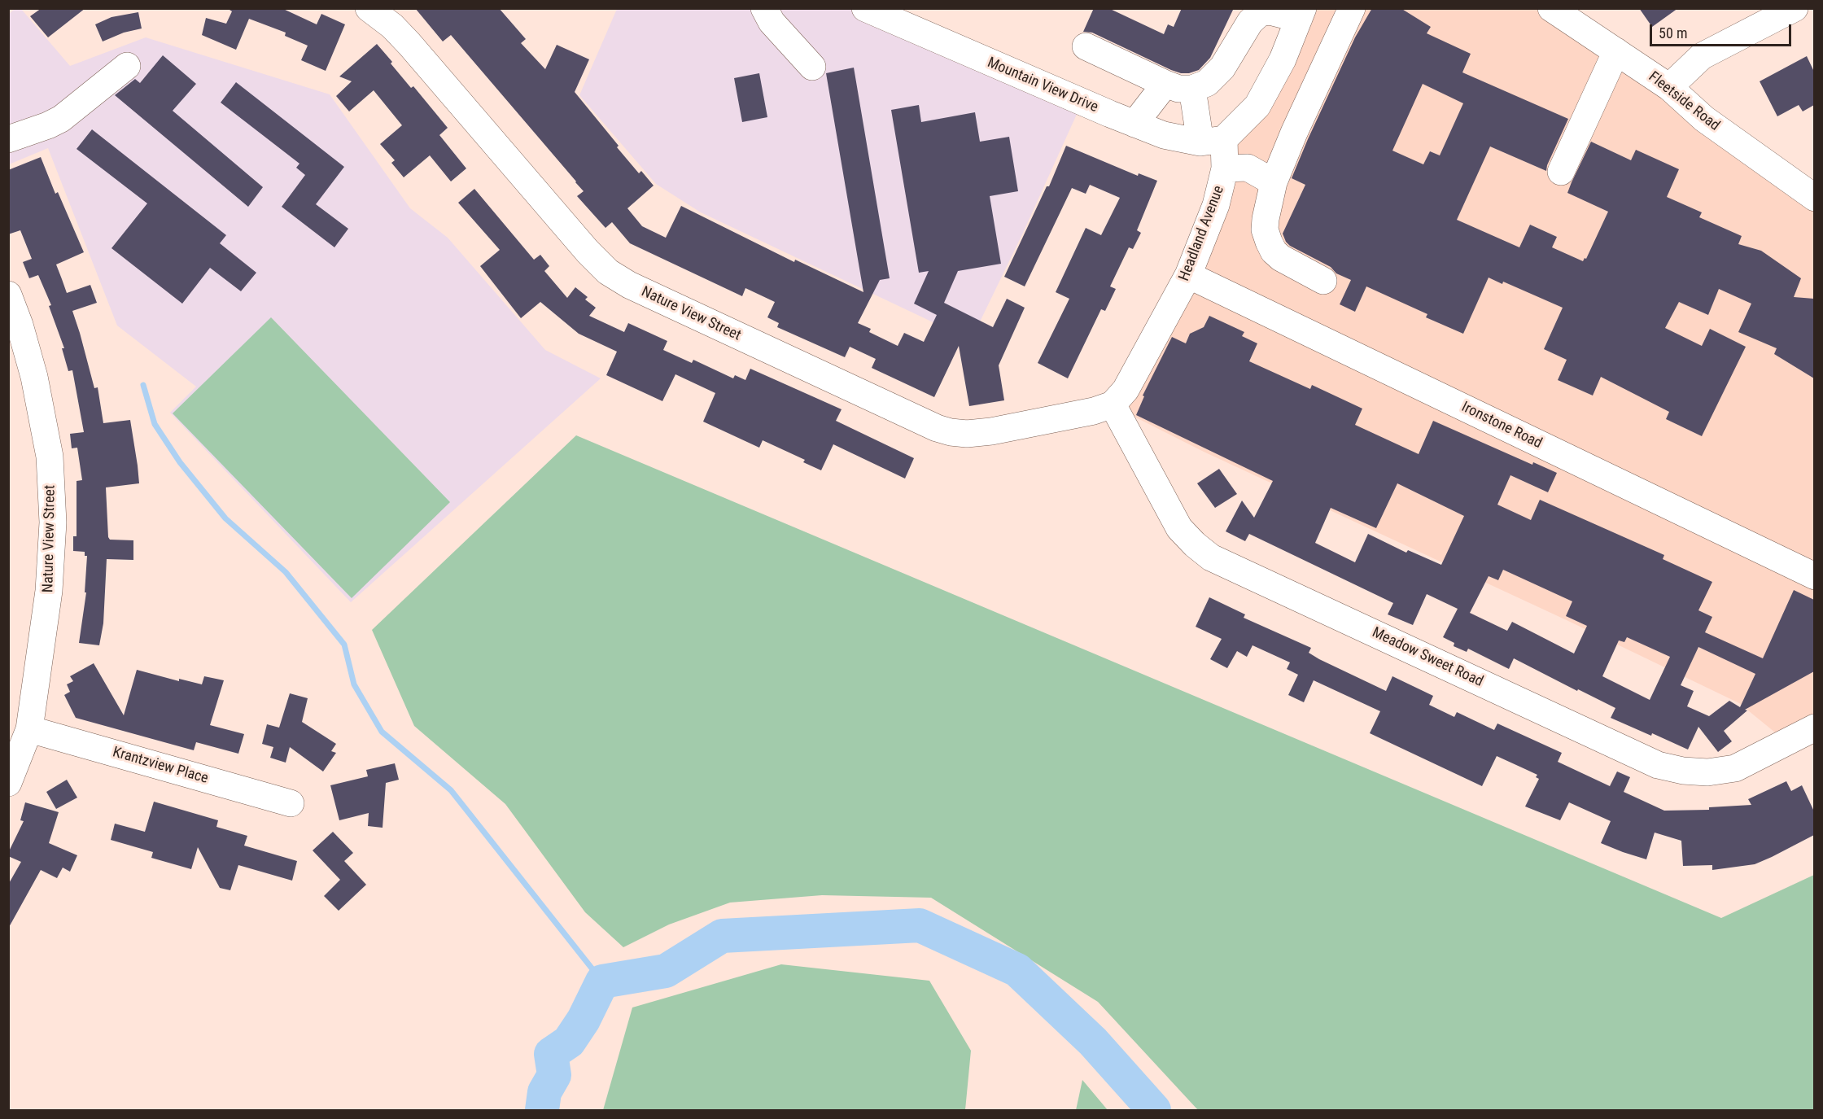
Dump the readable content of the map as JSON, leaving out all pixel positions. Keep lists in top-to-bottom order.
{
  "streets": {
    "street": [
      "Mountain View Drive",
      "Fleetside Road",
      "Headland Avenue",
      "Nature View Street",
      "Ironstone Road",
      "Meadow Sweet Road",
      "Krantzview Place"
    ]
  },
  "crossings": [
    ["Mountain View Drive", "Headland Avenue"],
    ["Headland Avenue", "Nature View Street"],
    ["Headland Avenue", "Ironstone Road"],
    ["Headland Avenue", "Meadow Sweet Road"],
    ["Nature View Street", "Meadow Sweet Road"],
    ["Nature View Street", "Krantzview Place"]
  ],
  "scale_bar": "50 m"
}
